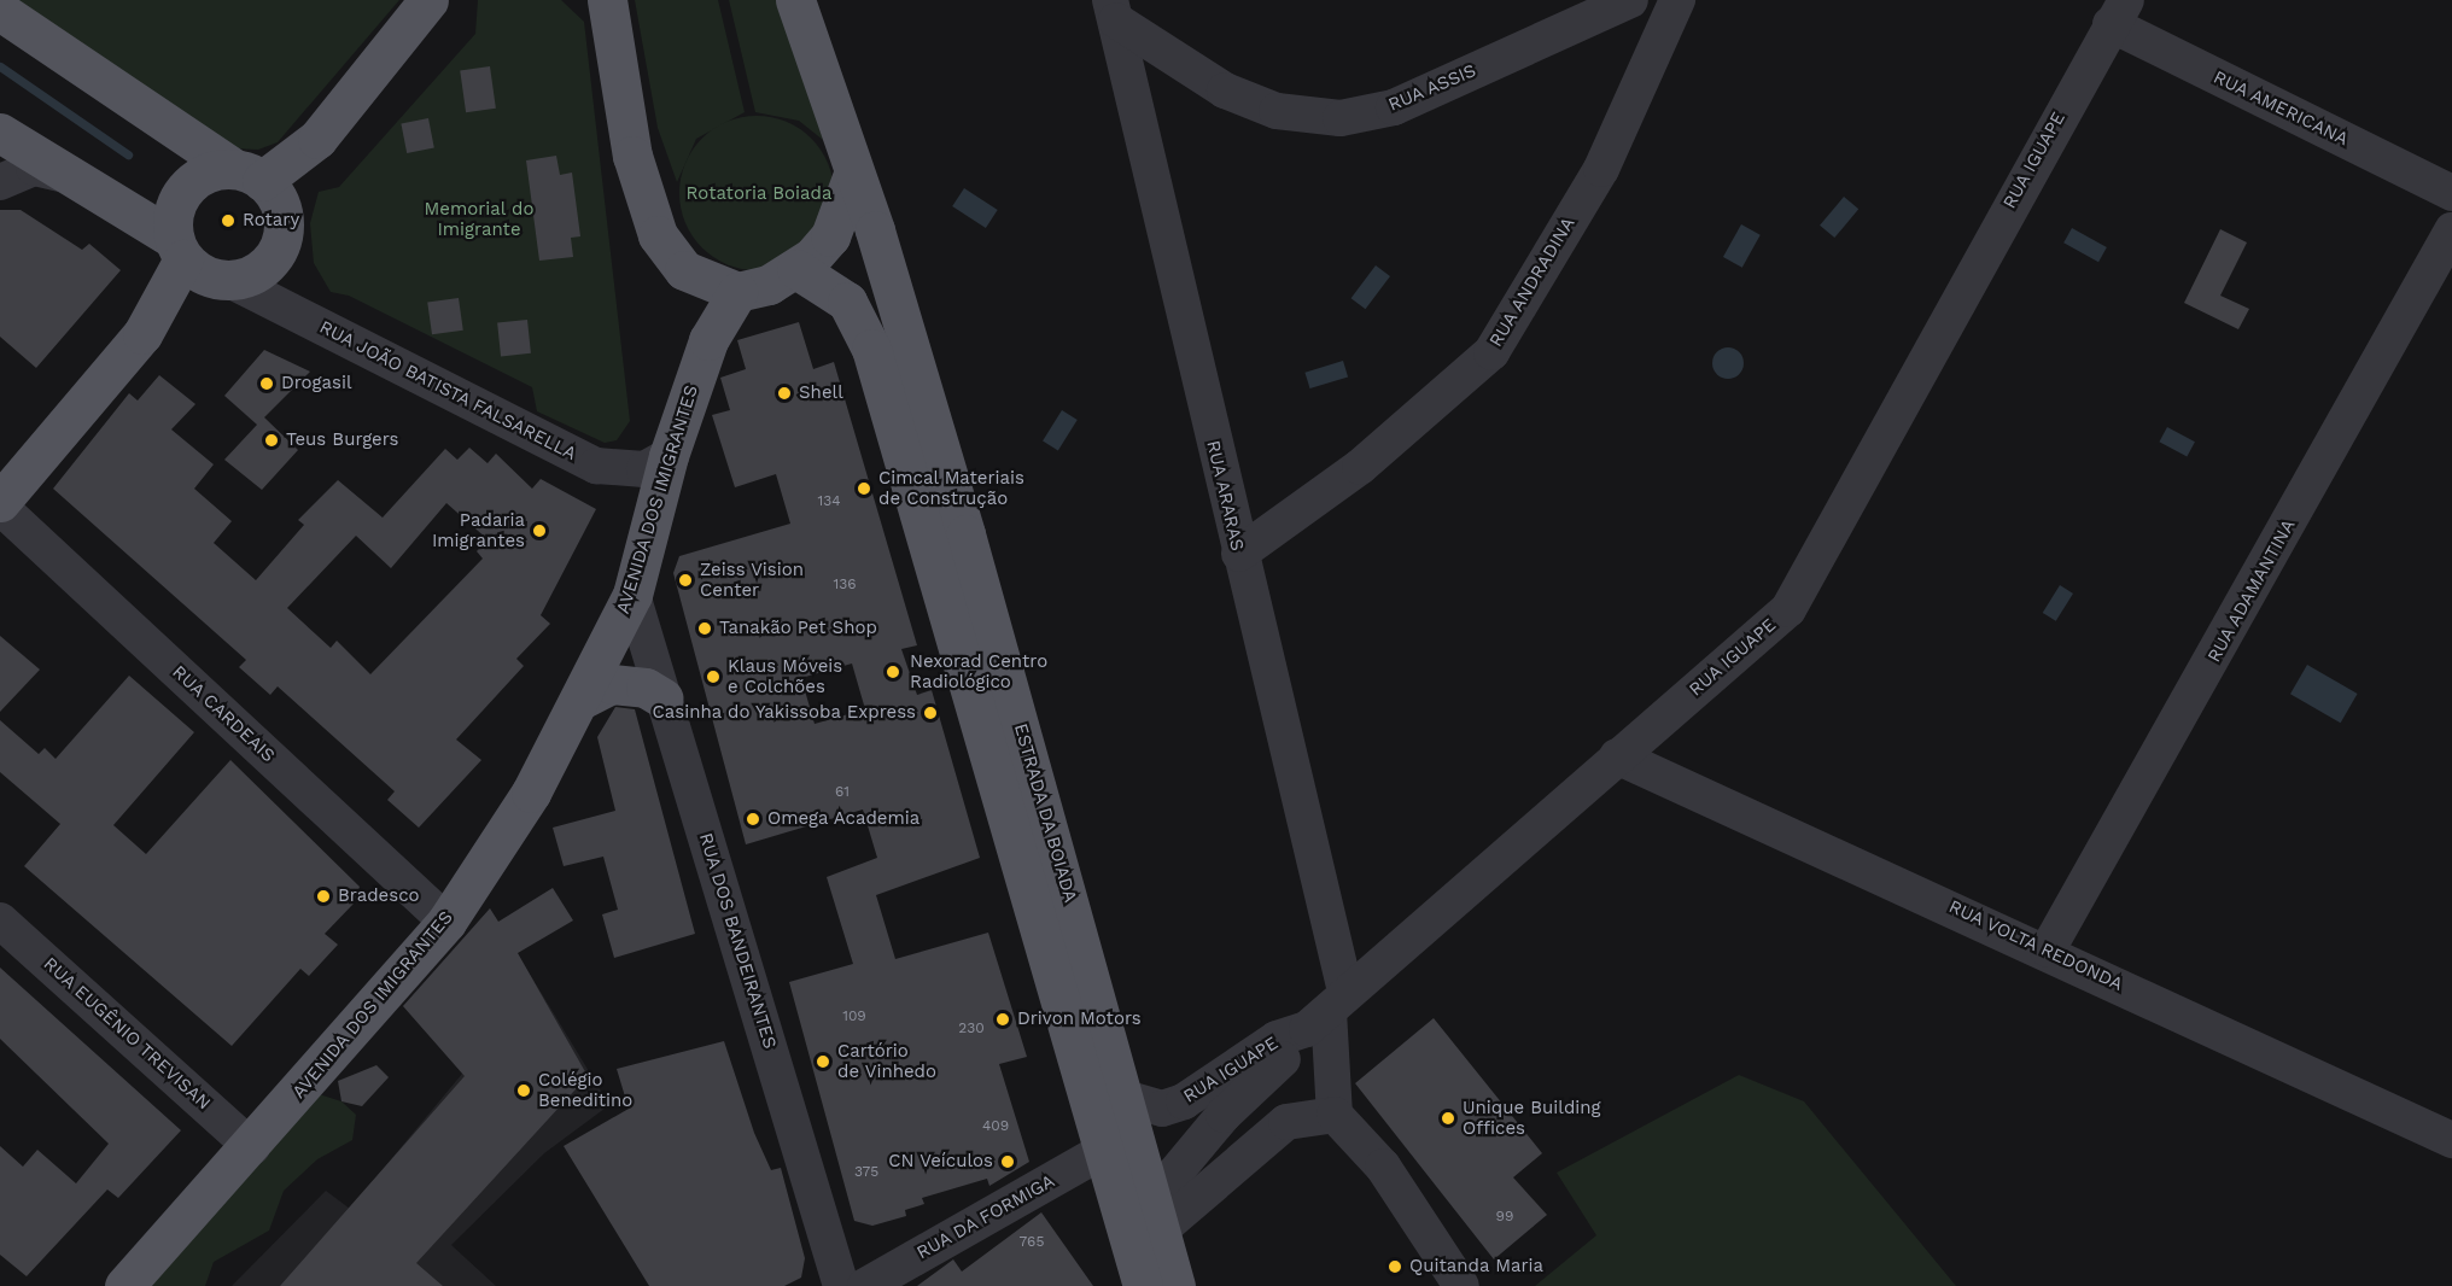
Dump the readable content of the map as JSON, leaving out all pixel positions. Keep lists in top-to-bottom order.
{
  "streets": {
    "main road": ["AVENIDA DOS IMIGRANTES", "ESTRADA DA BOIADA"],
    "street": [
      "RUA ASSIS",
      "RUA AMERICANA",
      "RUA IGUAPE",
      "RUA ANDRADINA",
      "RUA JOÃO BATISTA FALSARELLA",
      "RUA ARARAS",
      "RUA ADAMANTINA",
      "RUA CARDEAIS",
      "RUA DOS BANDEIRANTES",
      "RUA VOLTA REDONDA",
      "RUA EUGÊNIO TREVISAN",
      "RUA DA FORMIGA"
    ]
  },
  "crossings": [
    ["RUA ASSIS", "RUA ARARAS"],
    ["RUA AMERICANA", "RUA IGUAPE"],
    ["RUA IGUAPE", "RUA ARARAS"],
    ["RUA IGUAPE", "ESTRADA DA BOIADA"],
    ["RUA IGUAPE", "RUA VOLTA REDONDA"],
    ["RUA ANDRADINA", "RUA ARARAS"],
    ["RUA JOÃO BATISTA FALSARELLA", "AVENIDA DOS IMIGRANTES"],
    ["AVENIDA DOS IMIGRANTES", "RUA CARDEAIS"],
    ["AVENIDA DOS IMIGRANTES", "RUA DOS BANDEIRANTES"],
    ["AVENIDA DOS IMIGRANTES", "RUA EUGÊNIO TREVISAN"],
    ["RUA ADAMANTINA", "RUA VOLTA REDONDA"],
    ["ESTRADA DA BOIADA", "RUA DA FORMIGA"]
  ],
  "parks": ["Rotatoria Boiada", "Memorial do Imigrante"],
  "places": [
    "Rotary",
    "Drogasil",
    "Shell",
    "Teus Burgers",
    "Cimcal Materiais de Construção",
    "Padaria Imigrantes",
    "Zeiss Vision Center",
    "Tanakão Pet Shop",
    "Nexorad Centro Radiológico",
    "Klaus Móveis e Colchões",
    "Casinha do Yakissoba Express",
    "Omega Academia",
    "Bradesco",
    "Drivon Motors",
    "Cartório de Vinhedo",
    "Colégio Beneditino",
    "Unique Building Offices",
    "CN Veículos",
    "Quitanda Maria"
  ],
  "house_numbers": [
    "134",
    "136",
    "61",
    "109",
    "230",
    "409",
    "375",
    "99",
    "765"
  ]
}
